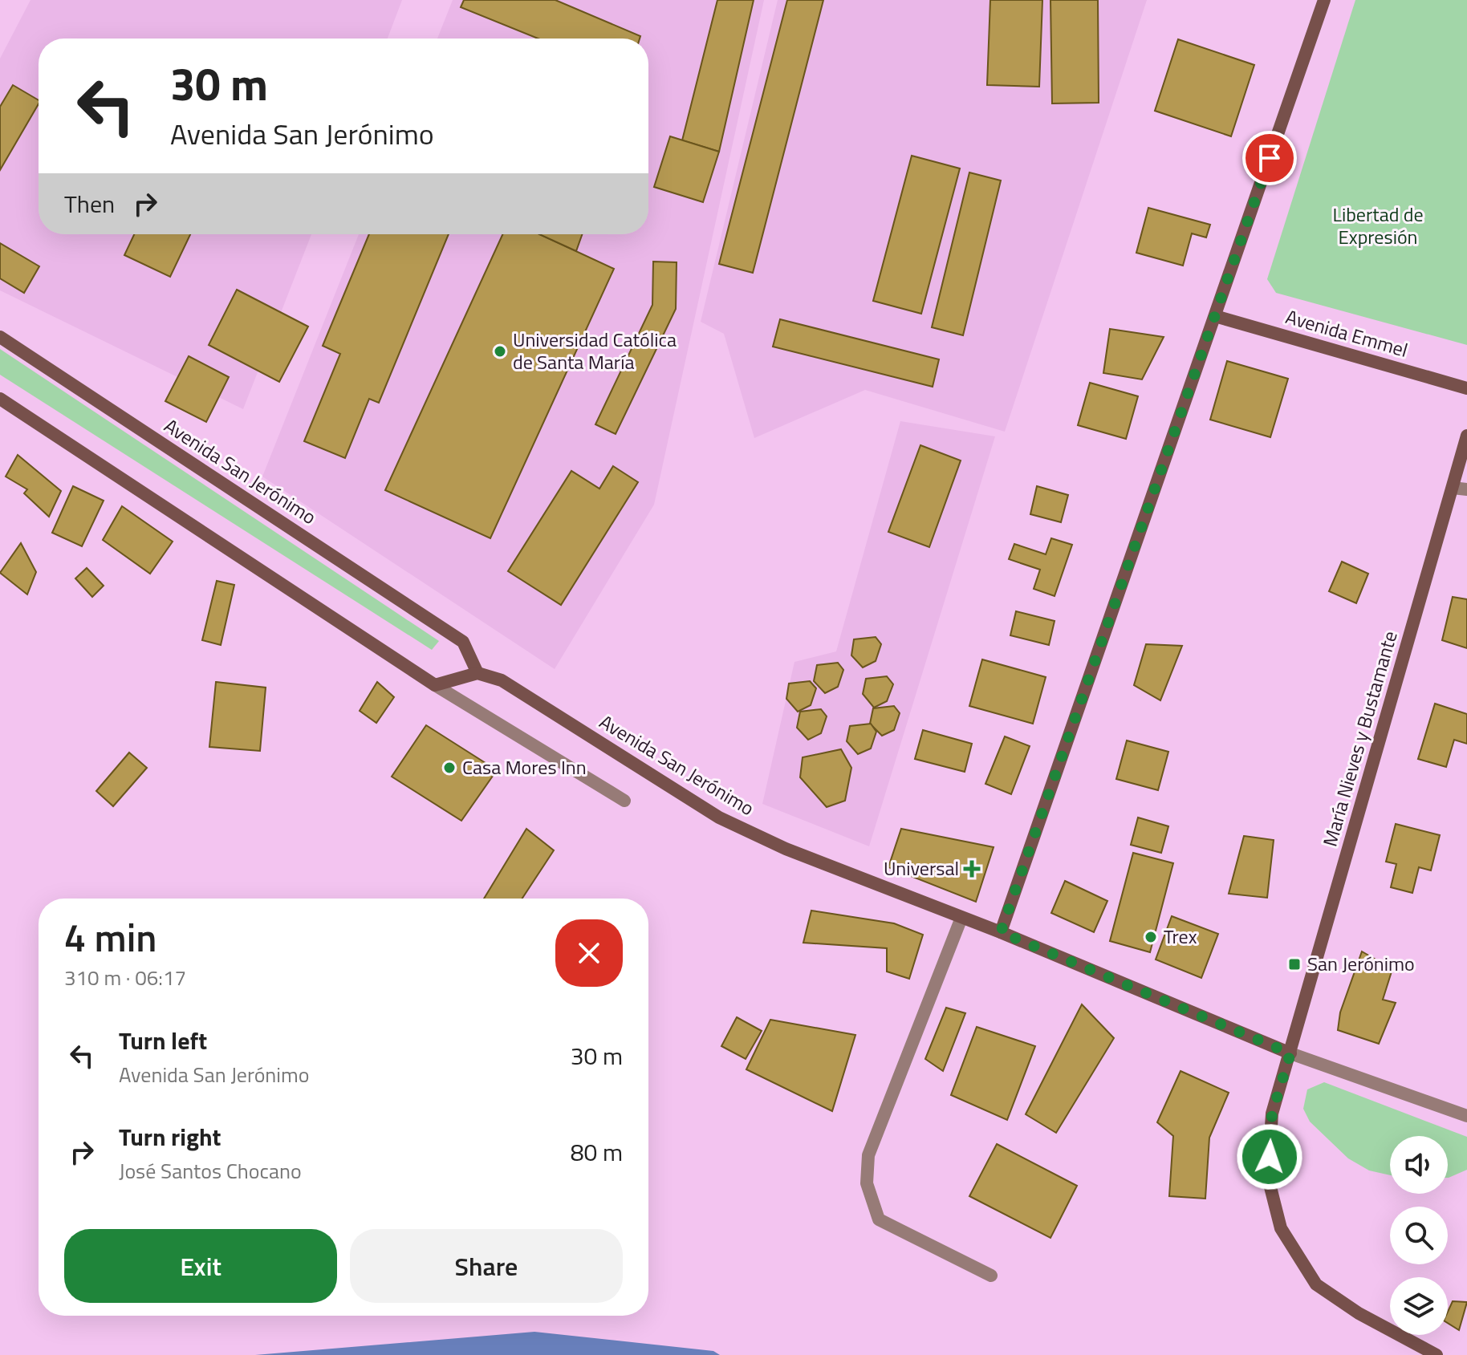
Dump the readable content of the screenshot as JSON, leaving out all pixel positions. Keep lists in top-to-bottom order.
{
  "streets": {
    "street": ["Avenida Emmel", "Avenida San Jerónimo", "María Nieves y Bustamante"]
  },
  "crossings": [
    ["Avenida San Jerónimo", "María Nieves y Bustamante"]
  ],
  "parks": ["Libertad de Expresión"],
  "places": {
    "other": ["Universidad Católica de Santa María", "Casa Mores Inn", "Trex"],
    "health": ["Universal"],
    "transit": ["San Jerónimo"]
  },
  "page": {
    "turn": ["30 m", "Avenida San Jerónimo"],
    "then": "Then",
    "heading": ["4 min", "310 m · 06:17"],
    "list": [
      {
        "name": "Turn left",
        "note": "Avenida San Jerónimo",
        "value": "30 m"
      },
      {
        "name": "Turn right",
        "note": "José Santos Chocano",
        "value": "80 m"
      }
    ],
    "buttons": ["Exit", "Share"]
  }
}
